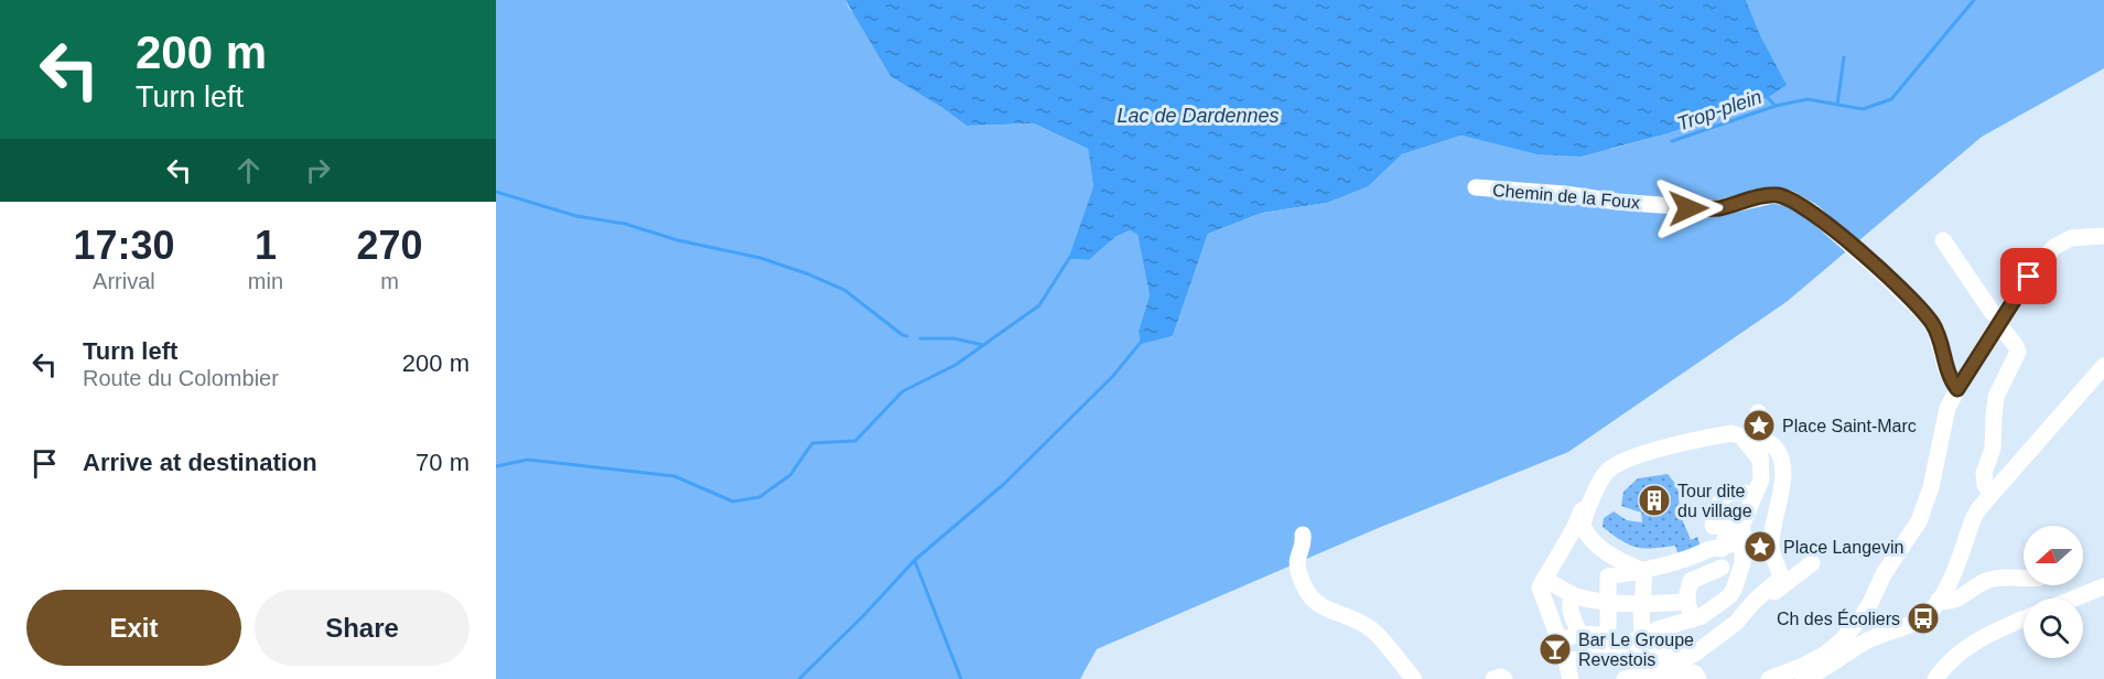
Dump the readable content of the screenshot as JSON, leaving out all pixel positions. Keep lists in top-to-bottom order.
{
  "streets": {
    "street": ["Chemin de la Foux"]
  },
  "water": ["Trop-plein", "Lac de Dardennes"],
  "places": {
    "place": ["Place Saint-Marc", "Place Langevin"],
    "building": ["Tour dite du village"],
    "bus stop": ["Ch des Écoliers"],
    "bar": ["Bar Le Groupe Revestois"]
  },
  "north": "left",
  "page": {
    "turn": ["200 m", "Turn left"],
    "eta": [
      "17:30",
      "Arrival",
      "1",
      "min",
      "270",
      "m"
    ],
    "list": [
      {
        "name": "Turn left",
        "note": "Route du Colombier",
        "value": "200 m"
      },
      {
        "name": "Arrive at destination",
        "value": "70 m"
      }
    ],
    "buttons": ["Exit", "Share"]
  }
}
